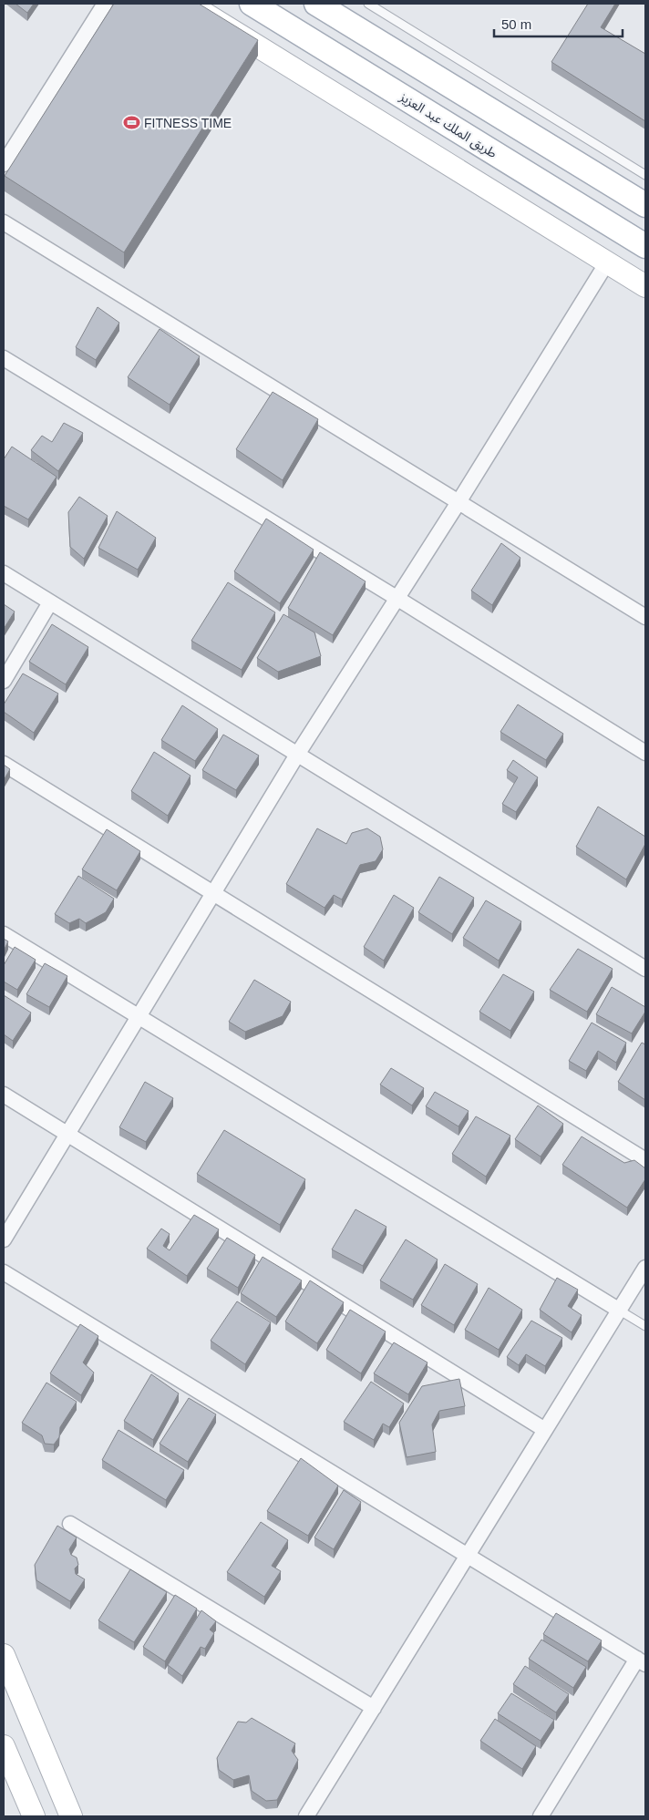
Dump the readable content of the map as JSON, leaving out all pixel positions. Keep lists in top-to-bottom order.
{
  "streets": {
    "main road": ["طريق الملك عبد العزيز"]
  },
  "places": {
    "sports": ["FITNESS TIME"]
  },
  "scale_bar": "50 m"
}
